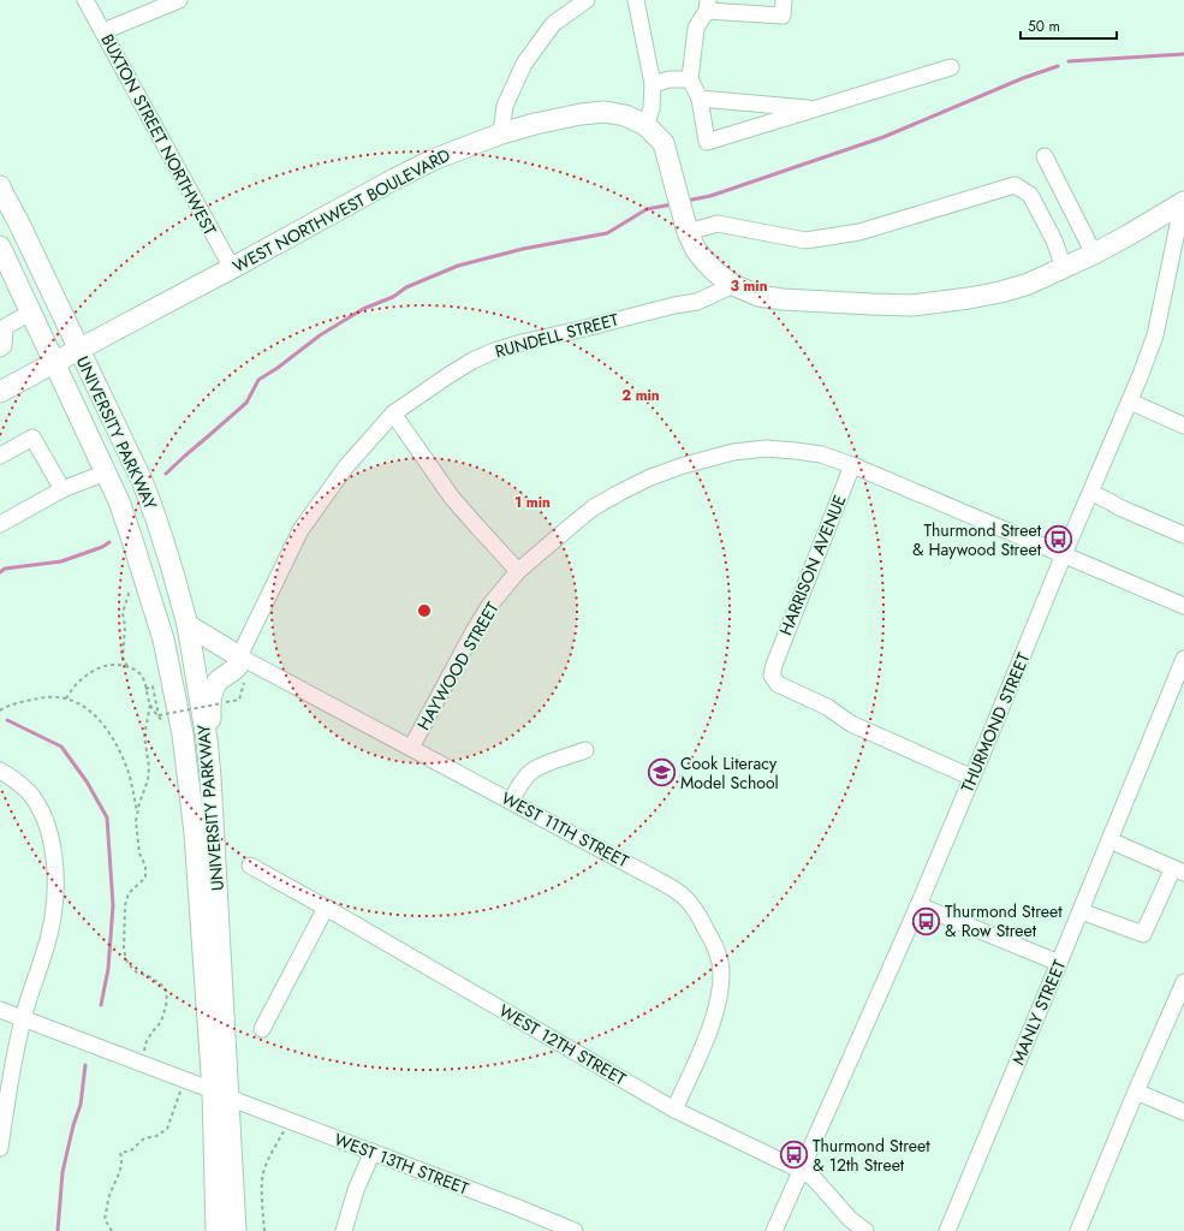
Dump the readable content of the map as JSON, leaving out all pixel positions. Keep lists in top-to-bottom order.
{
  "streets": {
    "main road": ["WEST NORTHWEST BOULEVARD", "UNIVERSITY PARKWAY"],
    "street": [
      "BUXTON STREET NORTHWEST",
      "RUNDELL STREET",
      "HARRISON AVENUE",
      "HAYWOOD STREET",
      "THURMOND STREET",
      "WEST 11TH STREET",
      "MANLY STREET",
      "WEST 12TH STREET",
      "WEST 13TH STREET"
    ]
  },
  "crossings": [
    ["BUXTON STREET NORTHWEST", "WEST NORTHWEST BOULEVARD"],
    ["WEST NORTHWEST BOULEVARD", "RUNDELL STREET"],
    ["WEST NORTHWEST BOULEVARD", "UNIVERSITY PARKWAY"],
    ["WEST NORTHWEST BOULEVARD", "THURMOND STREET"],
    ["RUNDELL STREET", "WEST 11TH STREET"],
    ["UNIVERSITY PARKWAY", "WEST 13TH STREET"],
    ["HARRISON AVENUE", "HAYWOOD STREET"],
    ["HARRISON AVENUE", "THURMOND STREET"],
    ["HAYWOOD STREET", "THURMOND STREET"],
    ["HAYWOOD STREET", "WEST 11TH STREET"],
    ["THURMOND STREET", "WEST 12TH STREET"],
    ["WEST 11TH STREET", "WEST 12TH STREET"]
  ],
  "places": {
    "bus stop": ["Thurmond Street & Haywood Street", "Thurmond Street & Row Street", "Thurmond Street & 12th Street"],
    "school or university": ["Cook Literacy Model School"]
  },
  "scale_bar": "50 m",
  "rings": ["3 min", "2 min", "1 min"]
}
